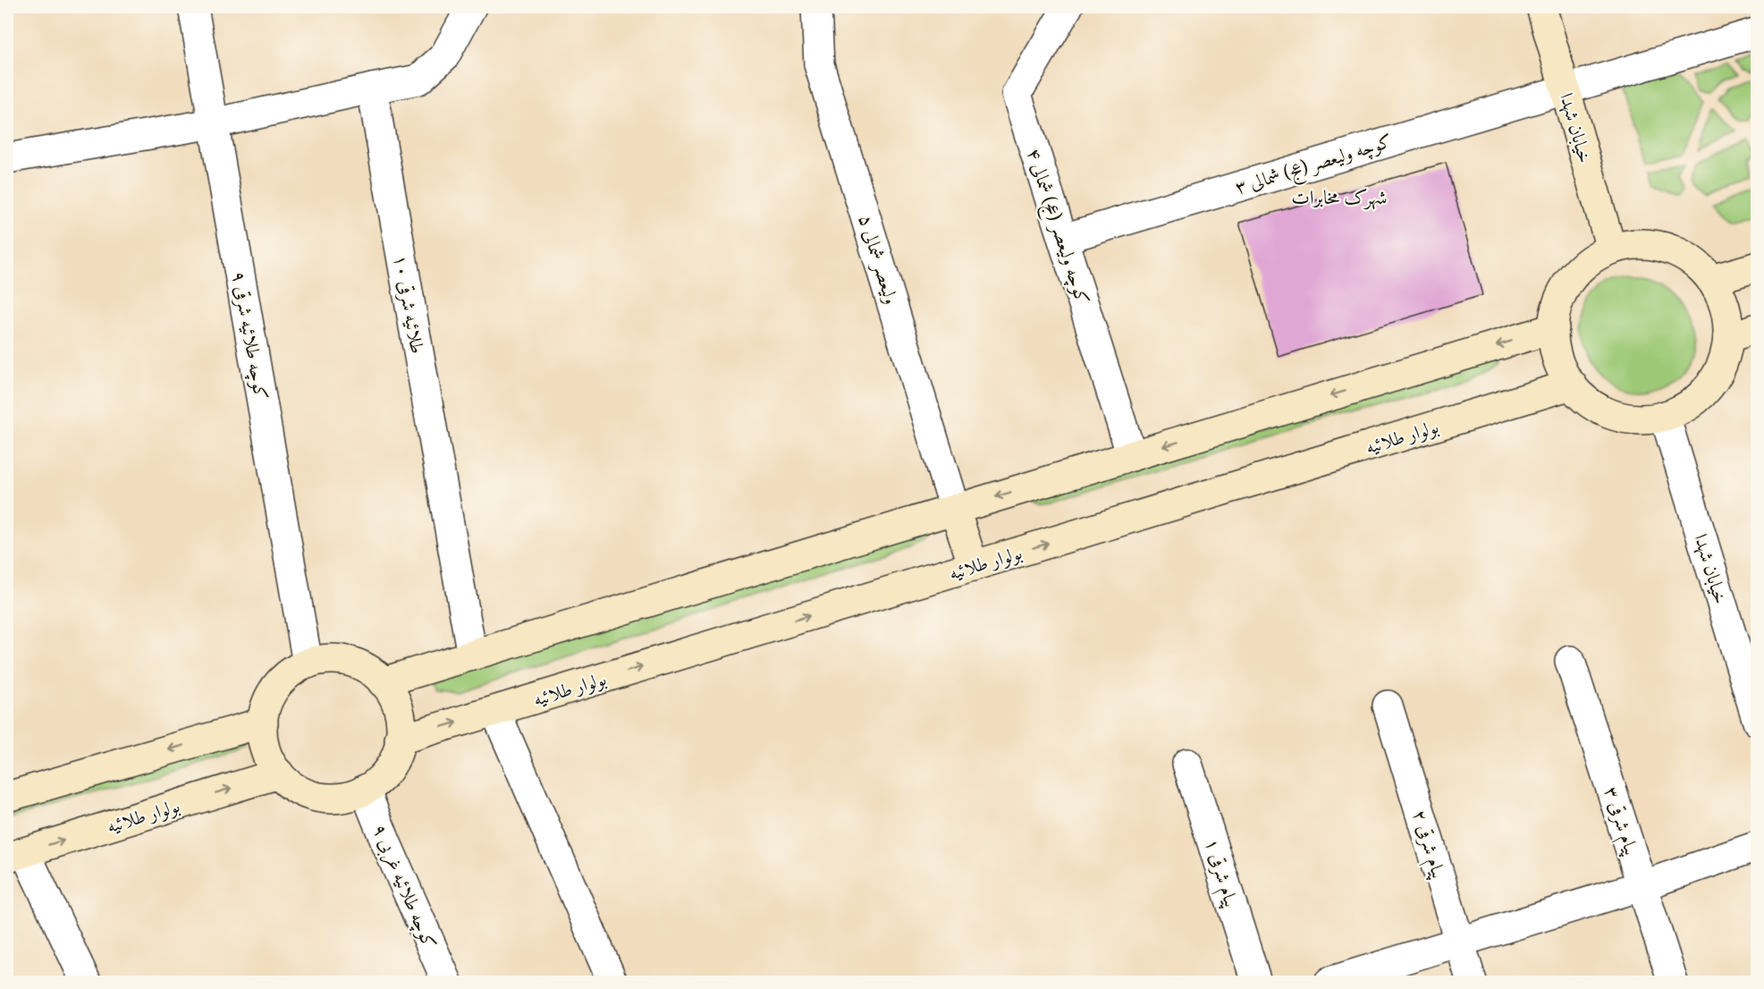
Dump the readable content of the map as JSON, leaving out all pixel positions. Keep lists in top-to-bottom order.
{
  "streets": {
    "main road": ["خیابان شهدا", "بولوار طلائیه"],
    "street": [
      "کوچه ولیعصر (عج) شمالی ۳",
      "کوچه ولیعصر (عج) شمالی ۴",
      "ولیعصر شمالی ۵",
      "طلائیه شرقی ۱۰",
      "کوچه طلائیه شرقی ۹",
      "پیام شرقی ۳",
      "پیام شرقی ۲",
      "پیام شرقی ۱",
      "کوچه طلائیه غربی ۹"
    ]
  },
  "crossings": [
    ["خیابان شهدا", "کوچه ولیعصر (عج) شمالی ۳"],
    ["خیابان شهدا", "بولوار طلائیه"],
    ["کوچه ولیعصر (عج) شمالی ۳", "کوچه ولیعصر (عج) شمالی ۴"],
    ["کوچه طلائیه شرقی ۹", "بولوار طلائیه"],
    ["کوچه طلائیه شرقی ۹", "کوچه طلائیه غربی ۹"],
    ["بولوار طلائیه", "کوچه طلائیه غربی ۹"]
  ],
  "districts": ["شهرک مخابرات"]
}
